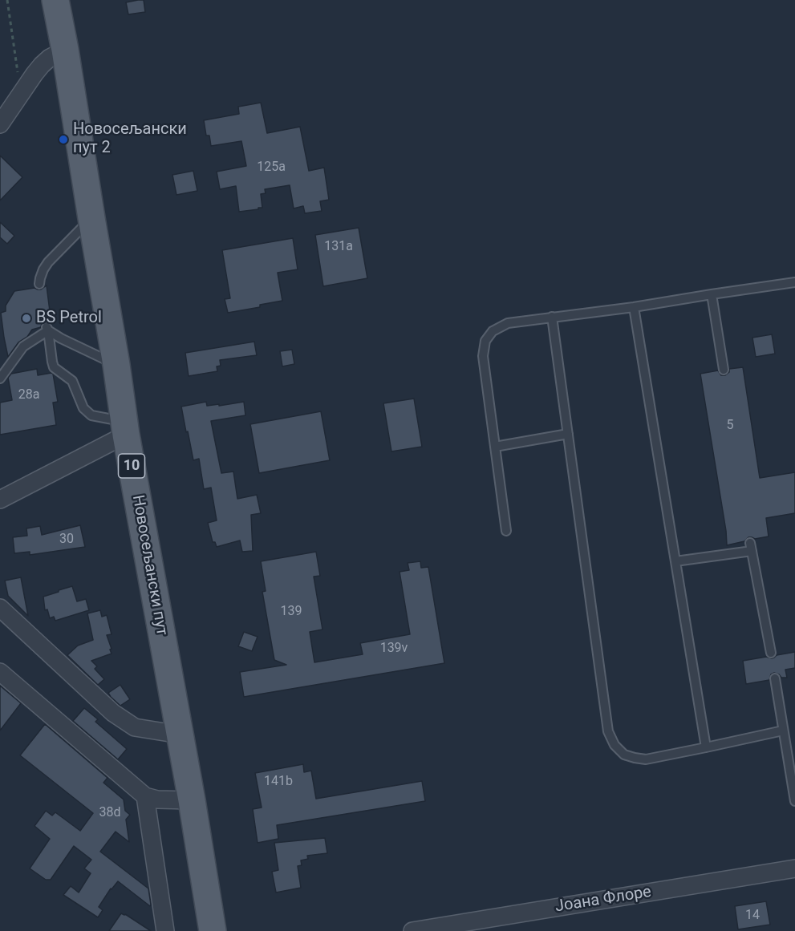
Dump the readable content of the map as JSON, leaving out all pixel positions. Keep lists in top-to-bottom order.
{
  "streets": {
    "main road": ["10", "Новосељански пут"],
    "street": ["Јоана Флоре"]
  },
  "places": ["Новосељански пут 2", "BS Petrol"],
  "house_numbers": [
    "125a",
    "131a",
    "28a",
    "5",
    "30",
    "139",
    "139v",
    "141b",
    "38d",
    "14"
  ]
}
